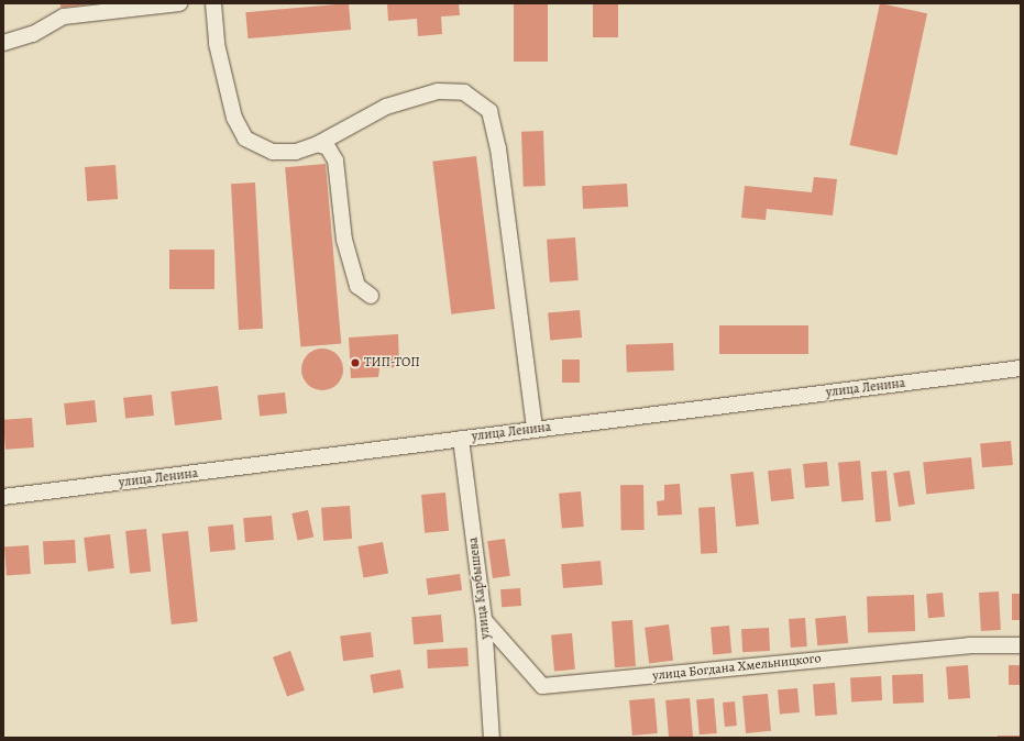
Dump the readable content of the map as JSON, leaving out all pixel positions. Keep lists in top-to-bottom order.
{
  "streets": {
    "street": ["улица Ленина", "улица Карбышева", "улица Богдана Хмельницкого"]
  },
  "crossings": [
    ["улица Ленина", "улица Карбышева"],
    ["улица Карбышева", "улица Богдана Хмельницкого"]
  ],
  "places": ["ТИП-ТОП"]
}
